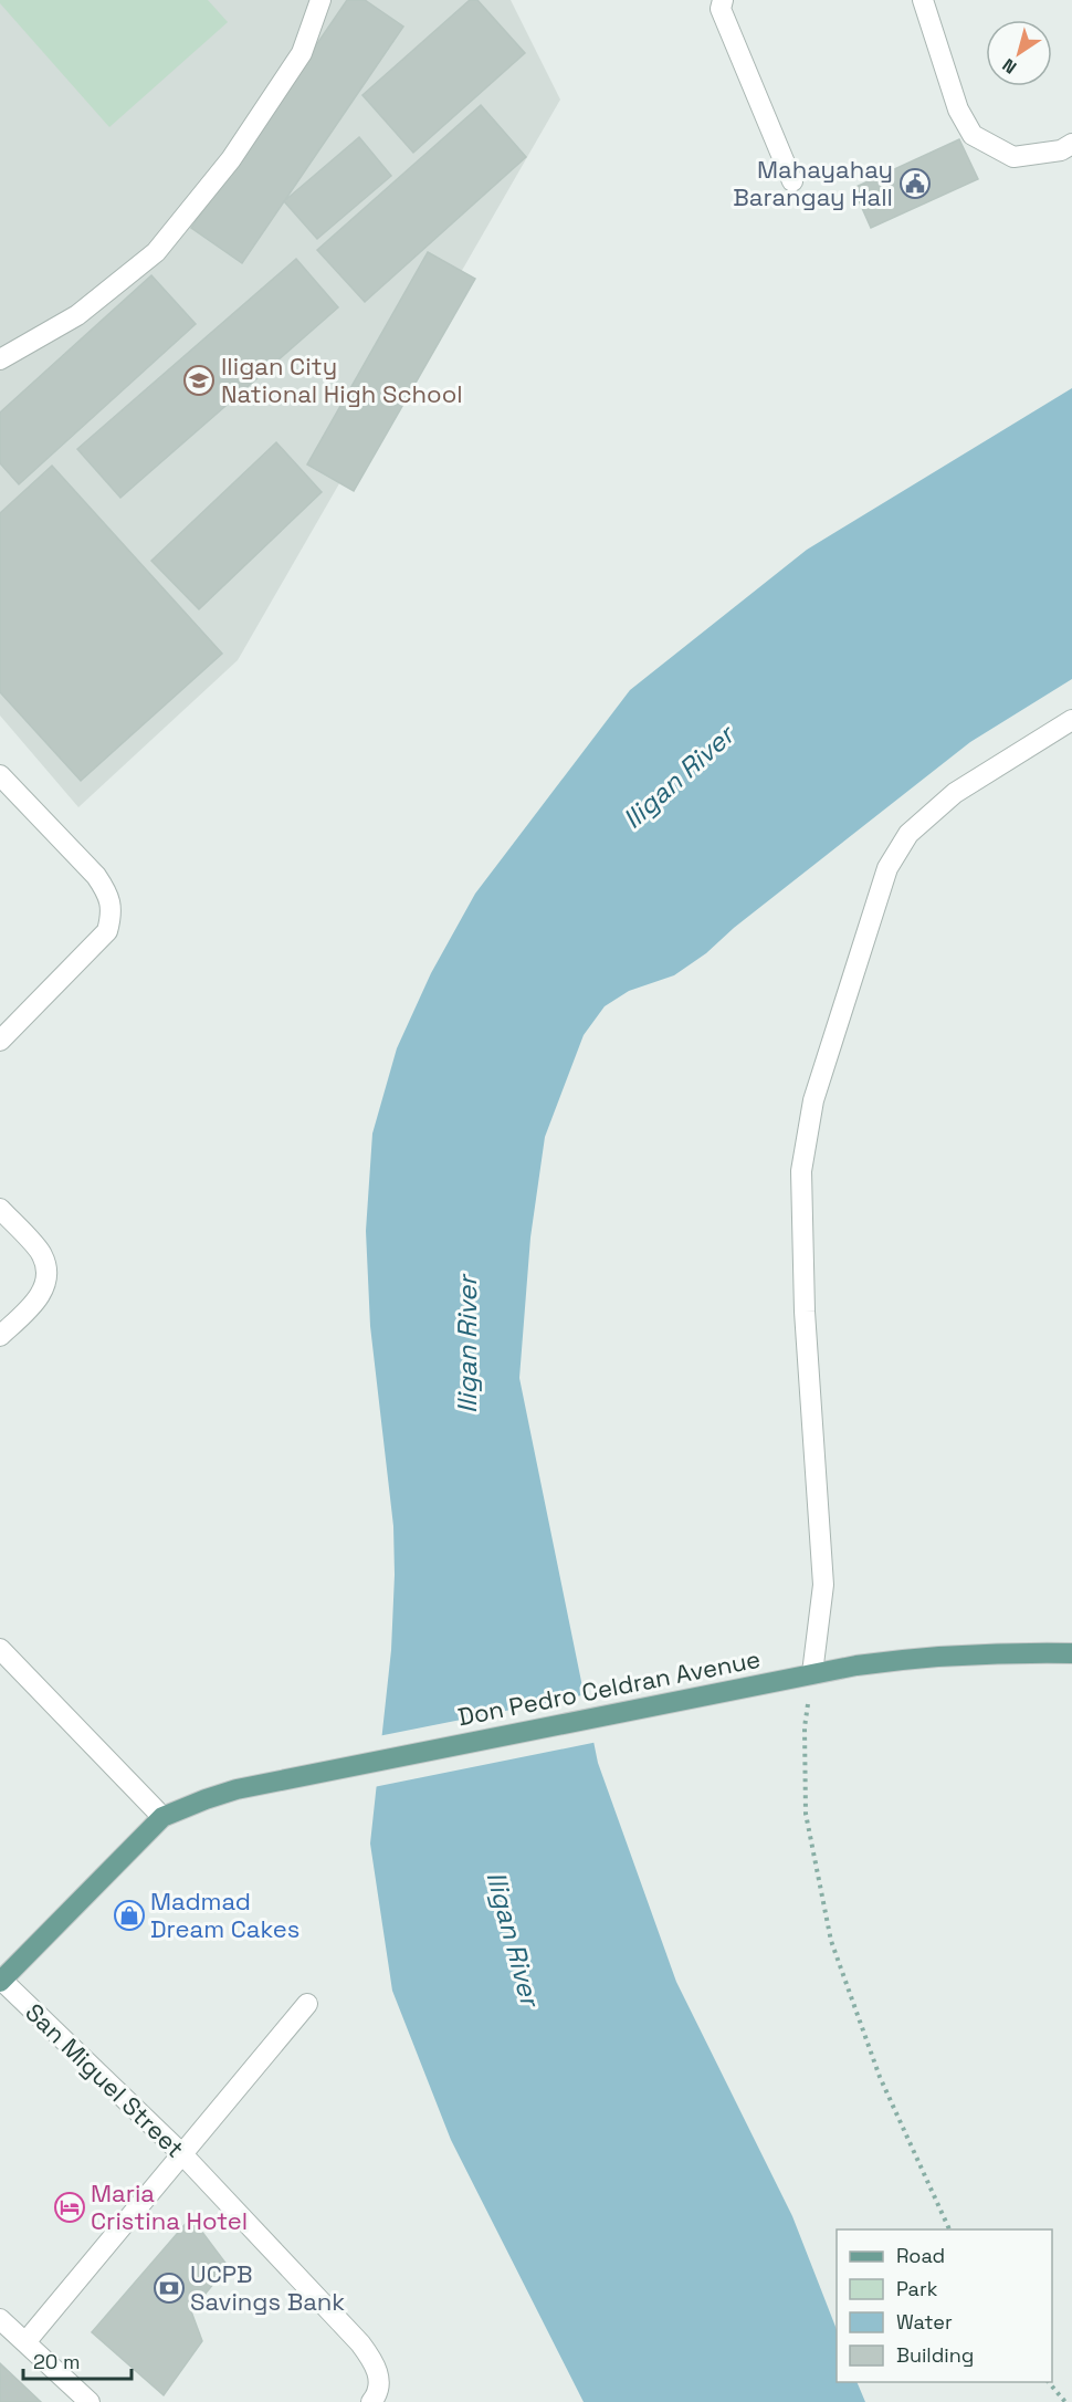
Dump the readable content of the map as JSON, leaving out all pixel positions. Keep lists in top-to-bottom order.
{
  "streets": {
    "main road": ["Don Pedro Celdran Avenue"],
    "street": ["San Miguel Street"]
  },
  "water": ["Iligan River"],
  "places": {
    "public building": ["Mahayahay Barangay Hall"],
    "school or university": ["Iligan City National High School"],
    "shop": ["Madmad Dream Cakes"],
    "hotel": ["Maria Cristina Hotel"],
    "bank": ["UCPB Savings Bank"]
  },
  "legend": [
    "Road",
    "Park",
    "Water",
    "Building"
  ],
  "scale_bar": "20 m",
  "north": "bottom left"
}
